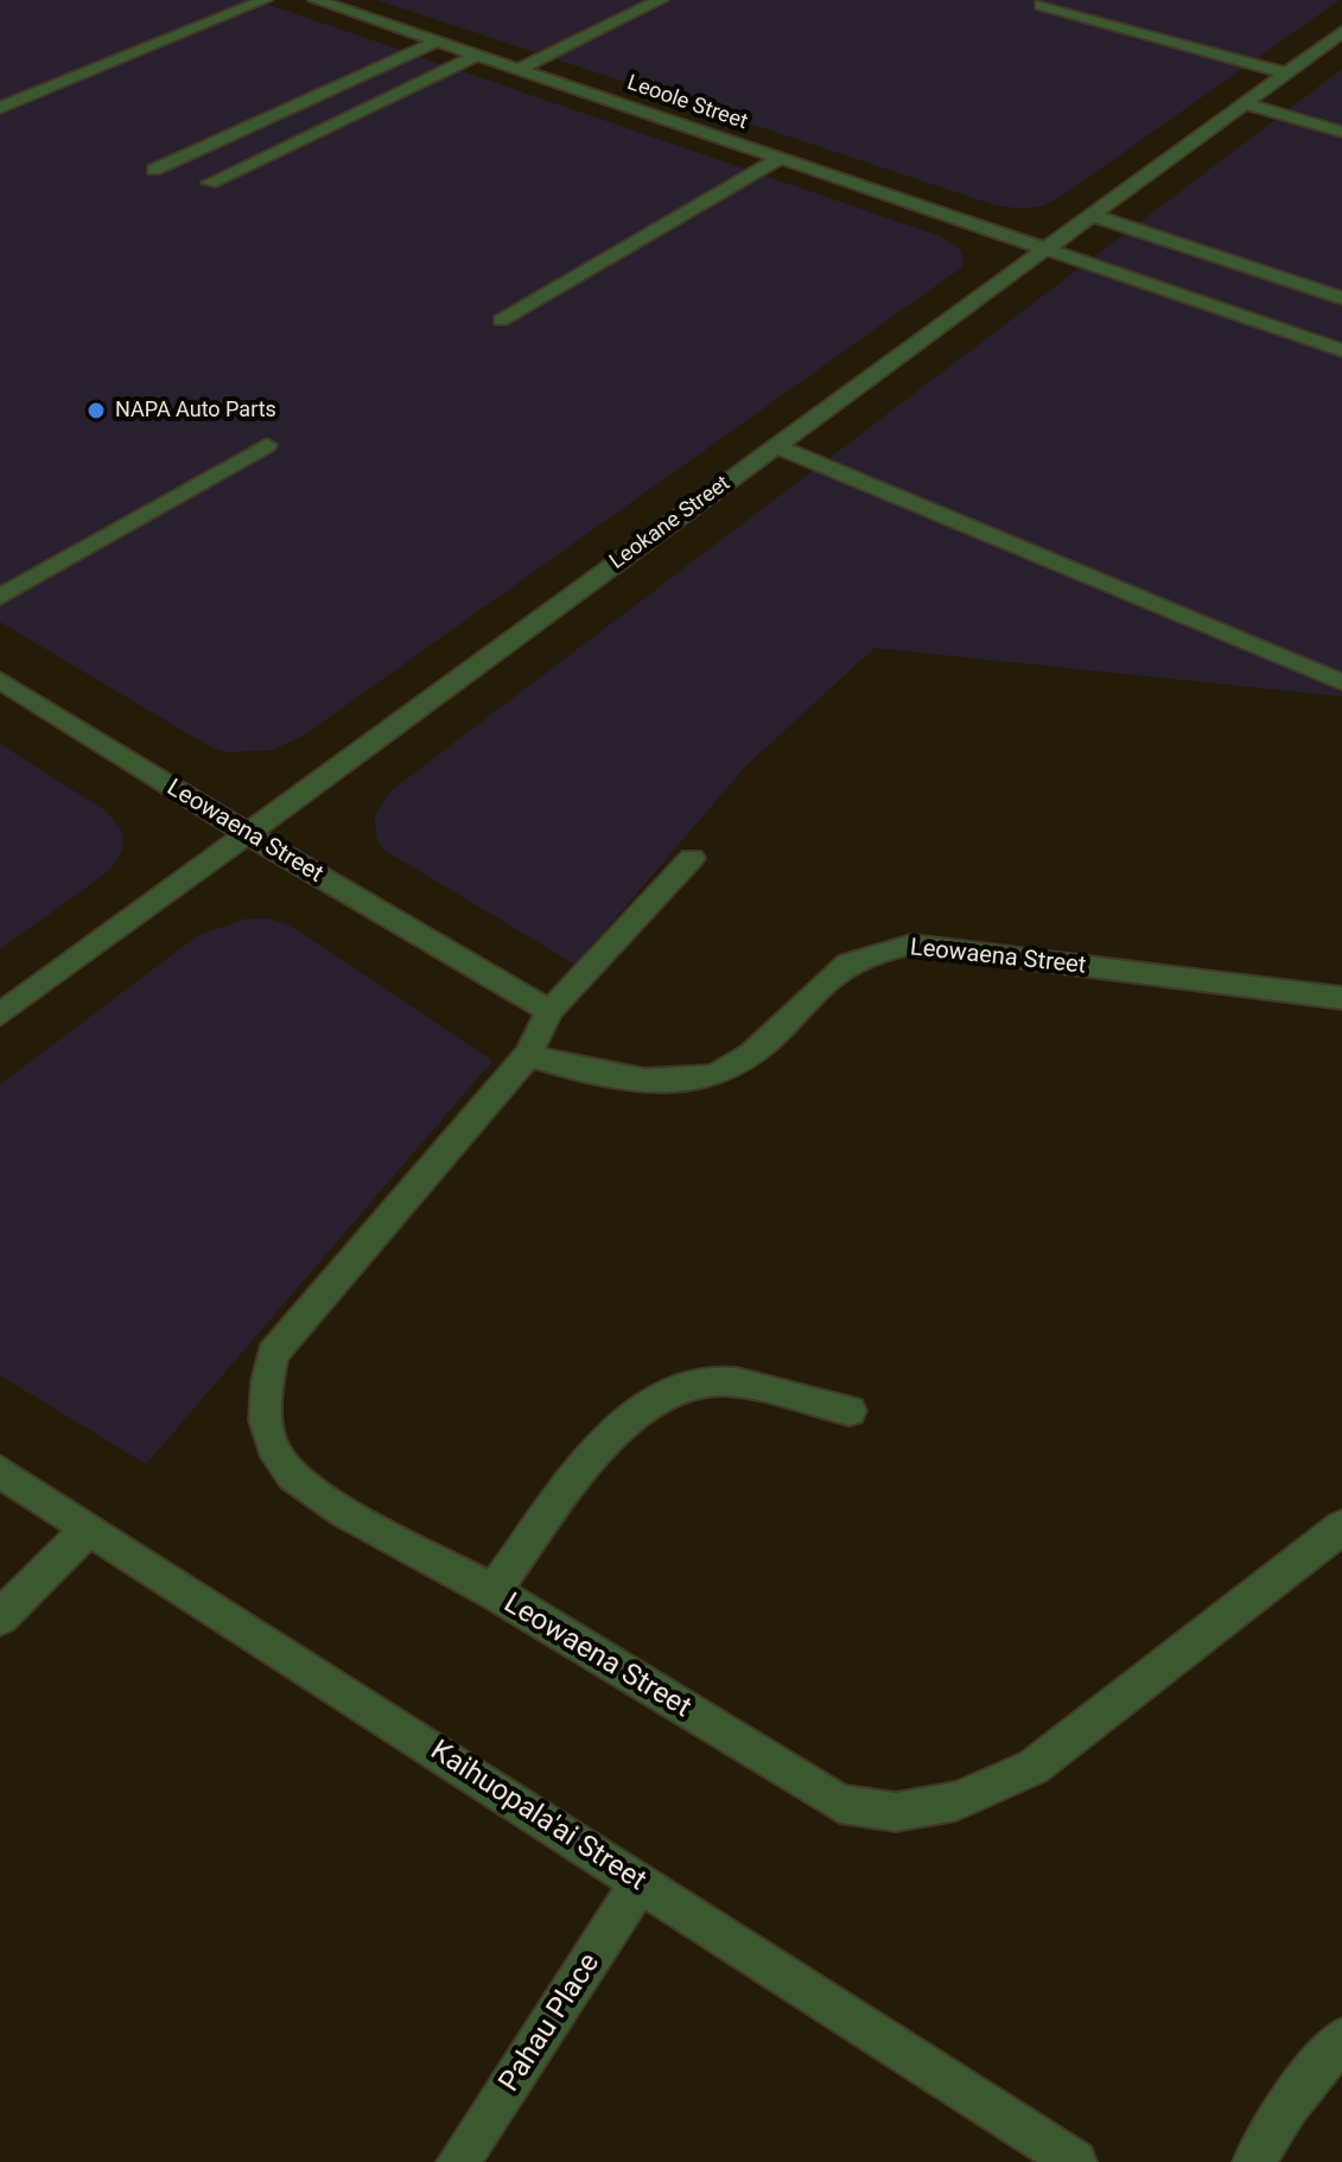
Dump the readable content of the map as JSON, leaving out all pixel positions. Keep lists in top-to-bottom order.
{
  "streets": {
    "street": [
      "Leoole Street",
      "Leokane Street",
      "Leowaena Street",
      "Kaihuopala'ai Street",
      "Pahau Place"
    ]
  },
  "crossings": [
    ["Leoole Street", "Leokane Street"],
    ["Leokane Street", "Leowaena Street"],
    ["Kaihuopala'ai Street", "Pahau Place"]
  ],
  "places": ["NAPA Auto Parts"]
}
